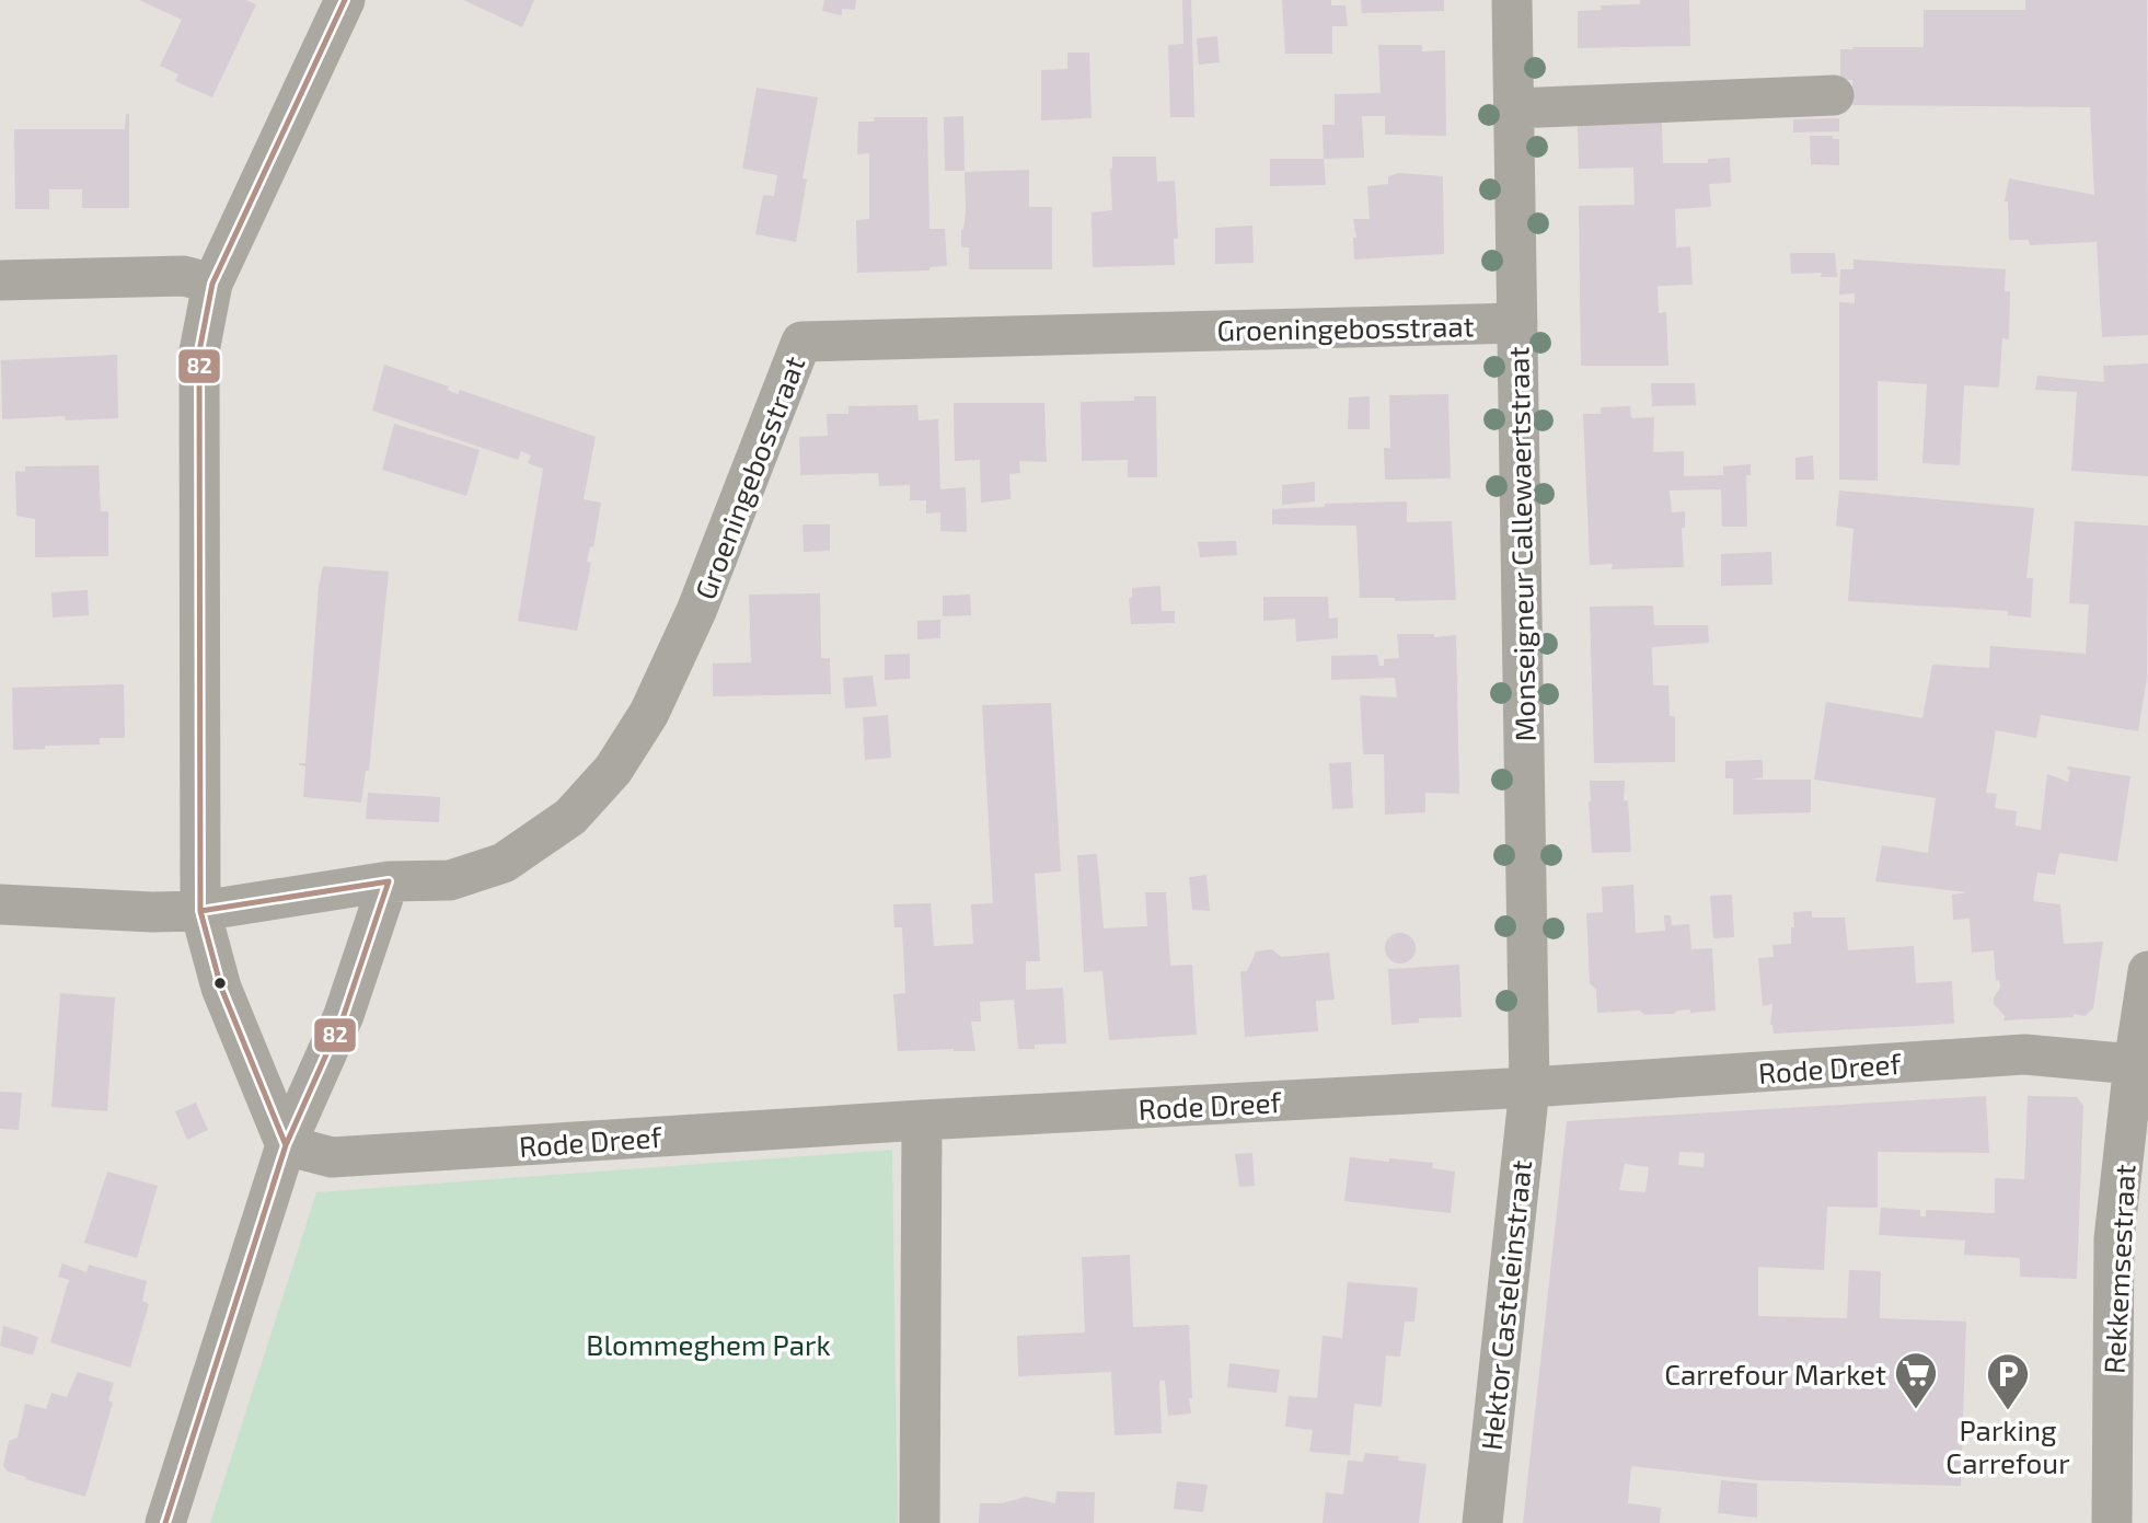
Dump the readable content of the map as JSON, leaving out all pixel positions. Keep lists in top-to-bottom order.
{
  "streets": {
    "street": [
      "Groeningebosstraat",
      "Monseigneur Callewaertstraat",
      "Rode Dreef",
      "Rekkemsestraat",
      "Hektor Casteleinstraat"
    ]
  },
  "crossings": [
    ["Groeningebosstraat", "Monseigneur Callewaertstraat"],
    ["Monseigneur Callewaertstraat", "Rode Dreef"],
    ["Monseigneur Callewaertstraat", "Hektor Casteleinstraat"],
    ["Rode Dreef", "Rekkemsestraat"],
    ["Rode Dreef", "Hektor Casteleinstraat"]
  ],
  "parks": ["Blommeghem Park"],
  "places": {
    "supermarket": ["Carrefour Market"],
    "parking": ["Parking Carrefour"]
  },
  "lines": ["transit line 82"]
}
